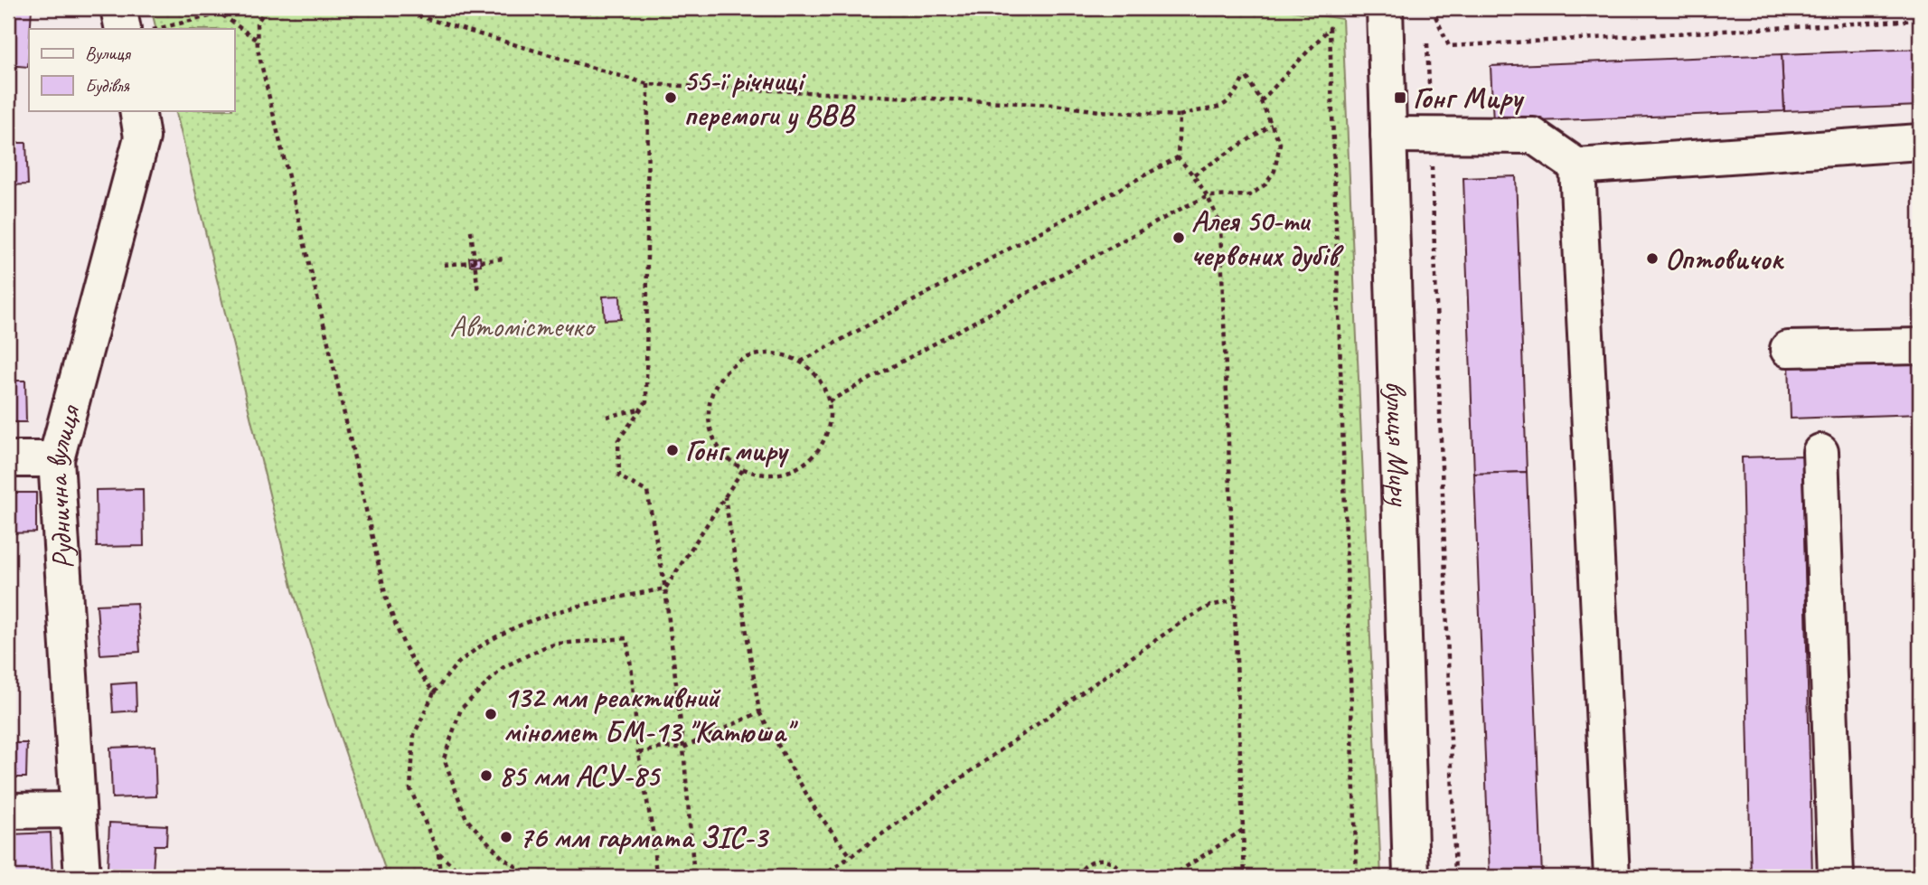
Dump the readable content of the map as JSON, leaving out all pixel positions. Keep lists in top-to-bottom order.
{
  "streets": {
    "street": ["вулиця Миру", "Руднична вулиця"]
  },
  "parks": ["Автомістечко"],
  "places": {
    "other": [
      "55-ї річниці перемоги у ВВВ",
      "Алея 50-ти червоних дубів",
      "Оптовичок",
      "Гонг миру",
      "132 мм реактивний міномет БМ-13 \"Катюша\"",
      "85 мм АСУ-85",
      "76 мм гармата ЗІС-3"
    ],
    "transit": ["Гонг Миру"]
  },
  "legend": ["Вулиця", "Будівля"]
}
